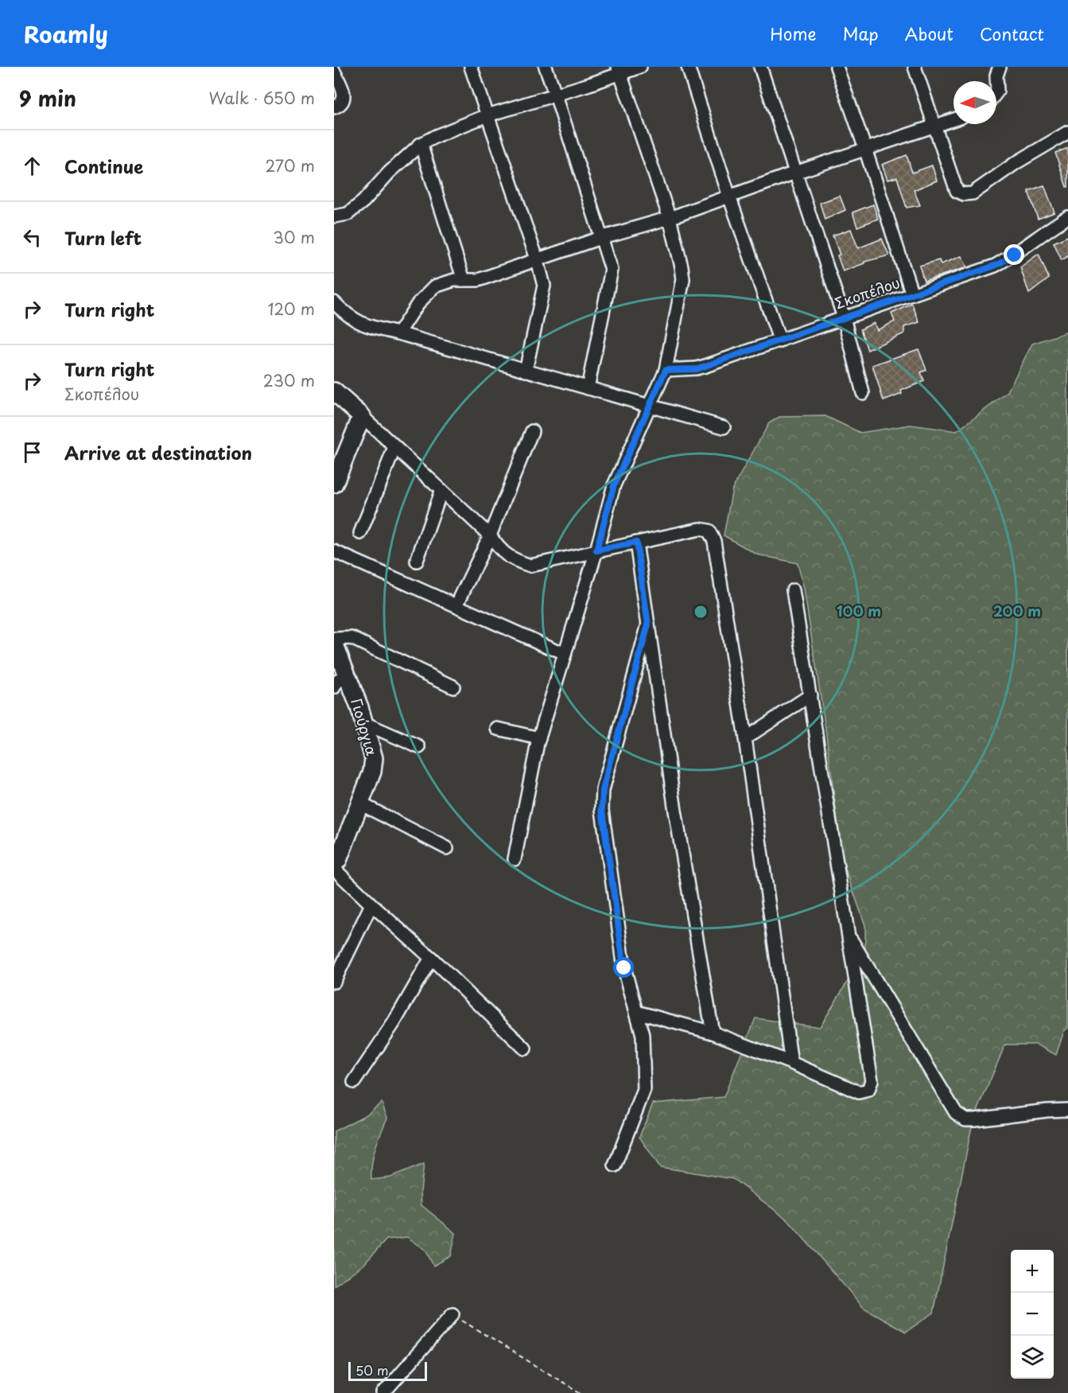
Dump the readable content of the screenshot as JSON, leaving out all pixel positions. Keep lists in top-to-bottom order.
{
  "streets": {
    "street": ["Σκοπέλου", "Γιούργια"]
  },
  "scale_bar": "50 m",
  "north": "left",
  "page": {
    "header": "Roamly",
    "nav": [
      "Home",
      "Map",
      "About",
      "Contact"
    ],
    "heading": ["9 min", "Walk · 650 m"],
    "list": [
      ["Continue", "270 m"],
      ["Turn left", "30 m"],
      ["Turn right", "120 m"],
      ["Turn right", "Σκοπέλου", "230 m"],
      "Arrive at destination"
    ],
    "map_buttons": ["+", "−"],
    "scale": "50 m"
  },
  "rings": ["100 m", "200 m"]
}
